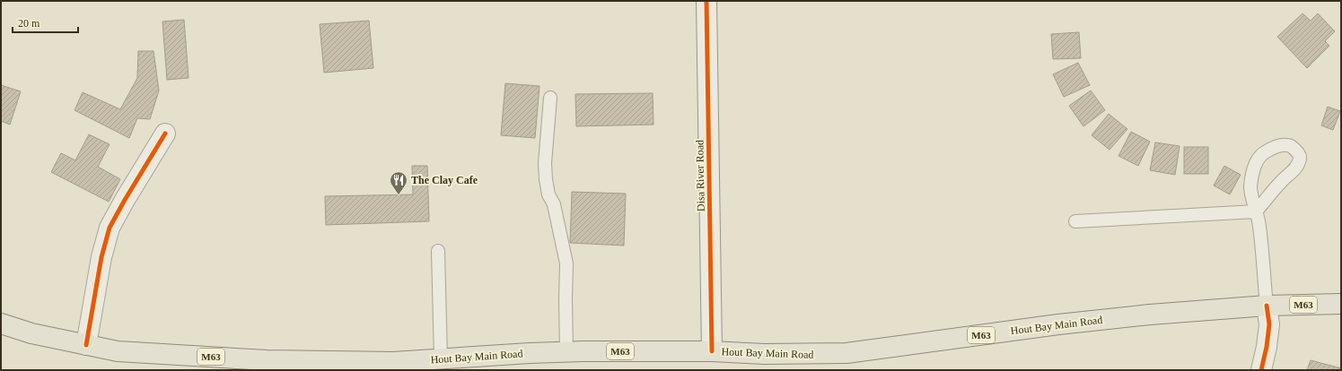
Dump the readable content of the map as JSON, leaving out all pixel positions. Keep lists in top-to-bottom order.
{
  "streets": {
    "main road": ["M63", "Hout Bay Main Road"],
    "street": ["Disa River Road"]
  },
  "crossings": [
    ["Disa River Road", "Hout Bay Main Road"]
  ],
  "places": {
    "restaurant": ["The Clay Cafe"]
  },
  "scale_bar": "20 m"
}
